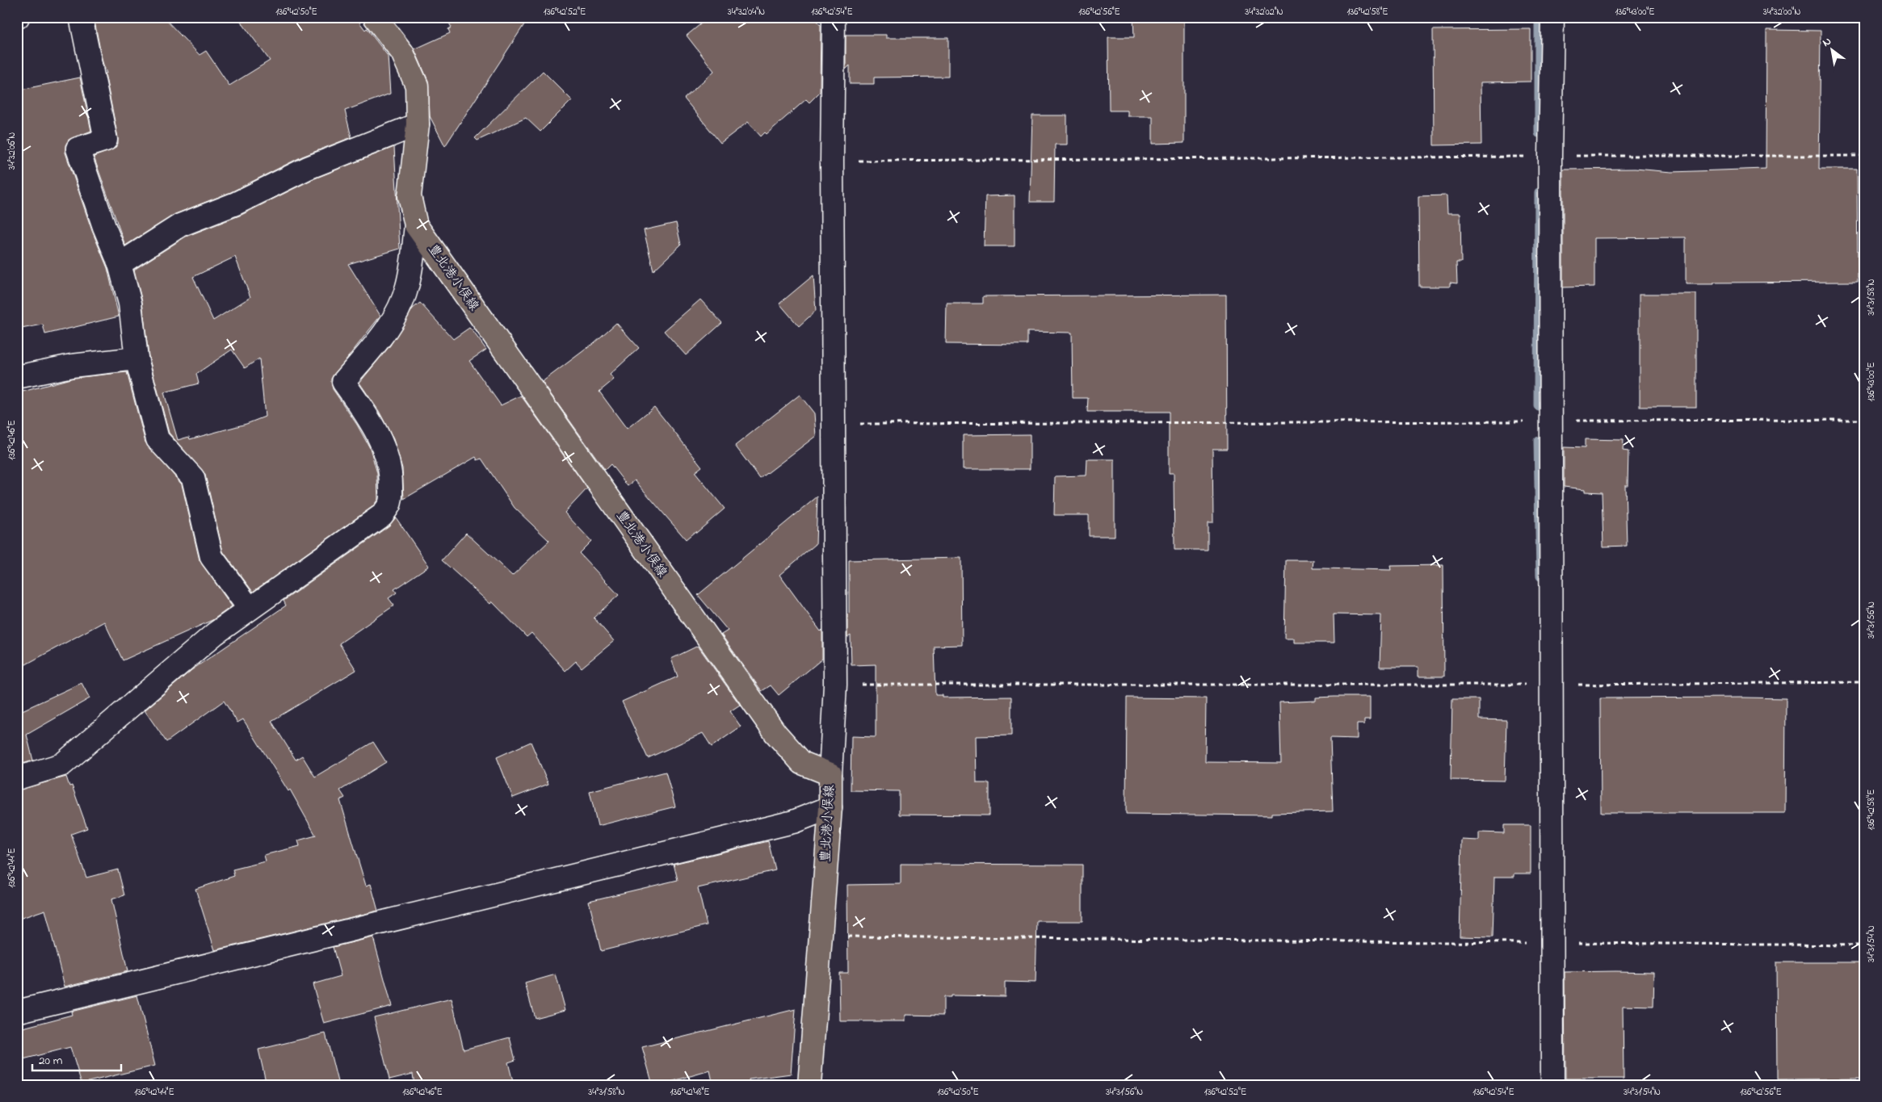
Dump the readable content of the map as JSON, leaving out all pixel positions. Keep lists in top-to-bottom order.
{
  "streets": {
    "main road": ["豊北港小俣線"]
  },
  "scale_bar": "20 m",
  "north": "top left",
  "coordinates": [
    "136°42'50\"E",
    "136°42'52\"E",
    "34°32'04\"N",
    "136°42'54\"E",
    "136°42'56\"E",
    "34°32'02\"N",
    "136°42'58\"E",
    "136°43'00\"E",
    "34°32'00\"N",
    "34°32'06\"N",
    "34°31'58\"N",
    "136°42'46\"E",
    "34°31'56\"N",
    "136°42'44\"E",
    "34°31'54\"N",
    "136°42'48\"E"
  ]
}
